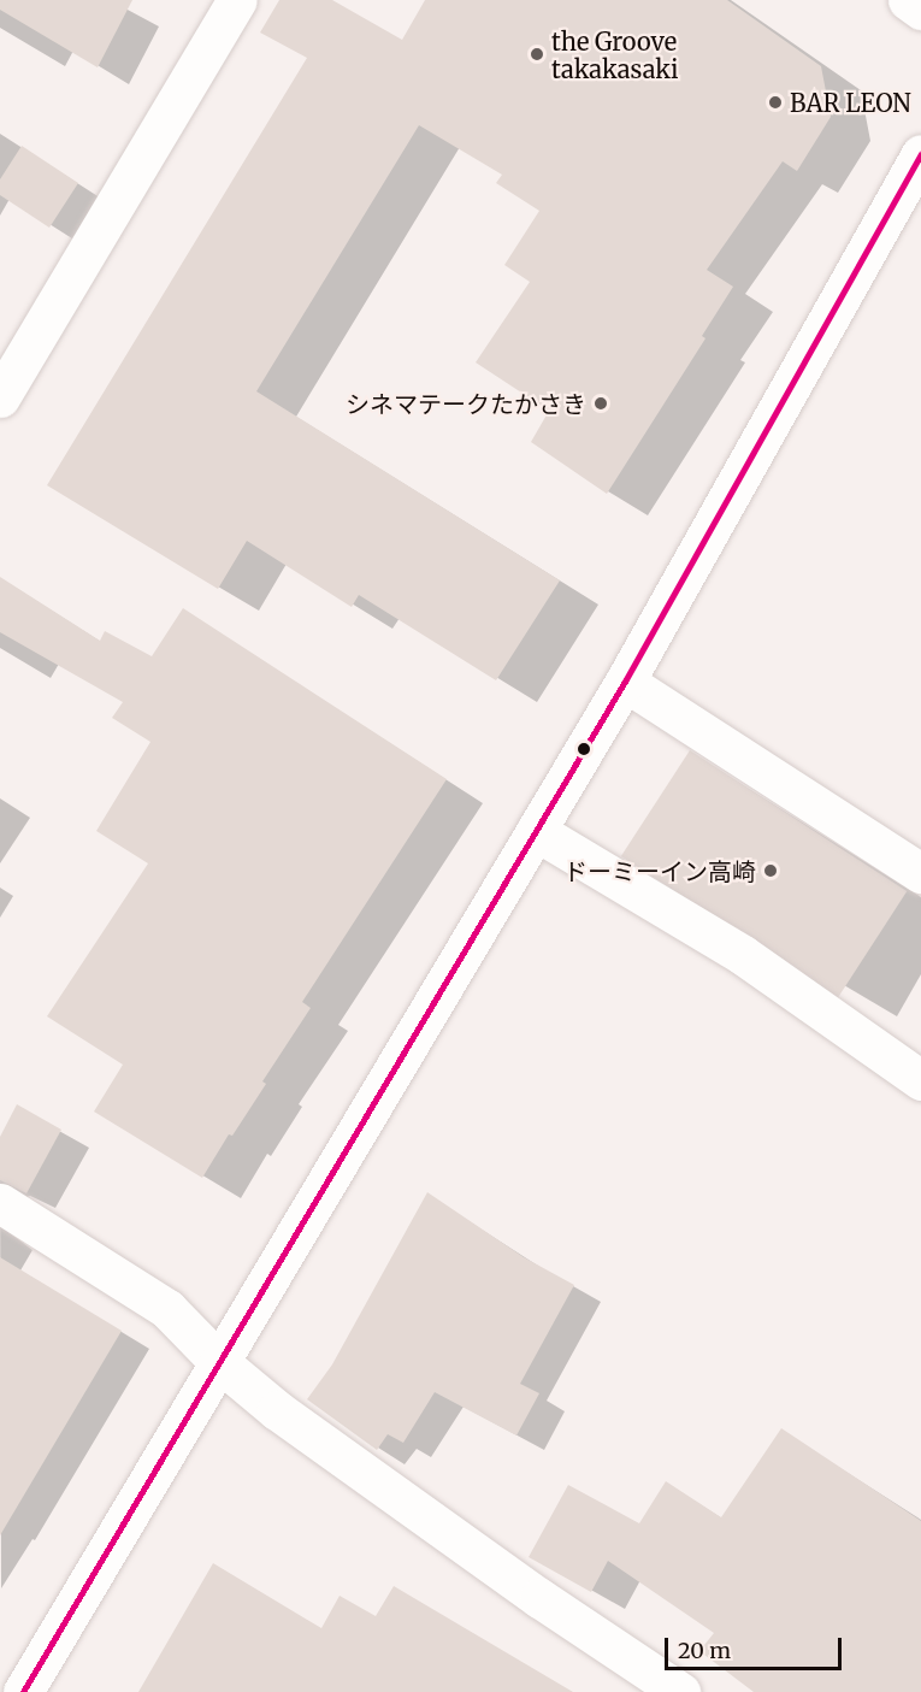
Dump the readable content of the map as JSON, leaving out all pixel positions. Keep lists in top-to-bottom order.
{
  "places": [
    "the Groove takakasaki",
    "BAR LEON",
    "シネマテークたかさき",
    "ドーミーイン高崎"
  ],
  "scale_bar": "20 m"
}
